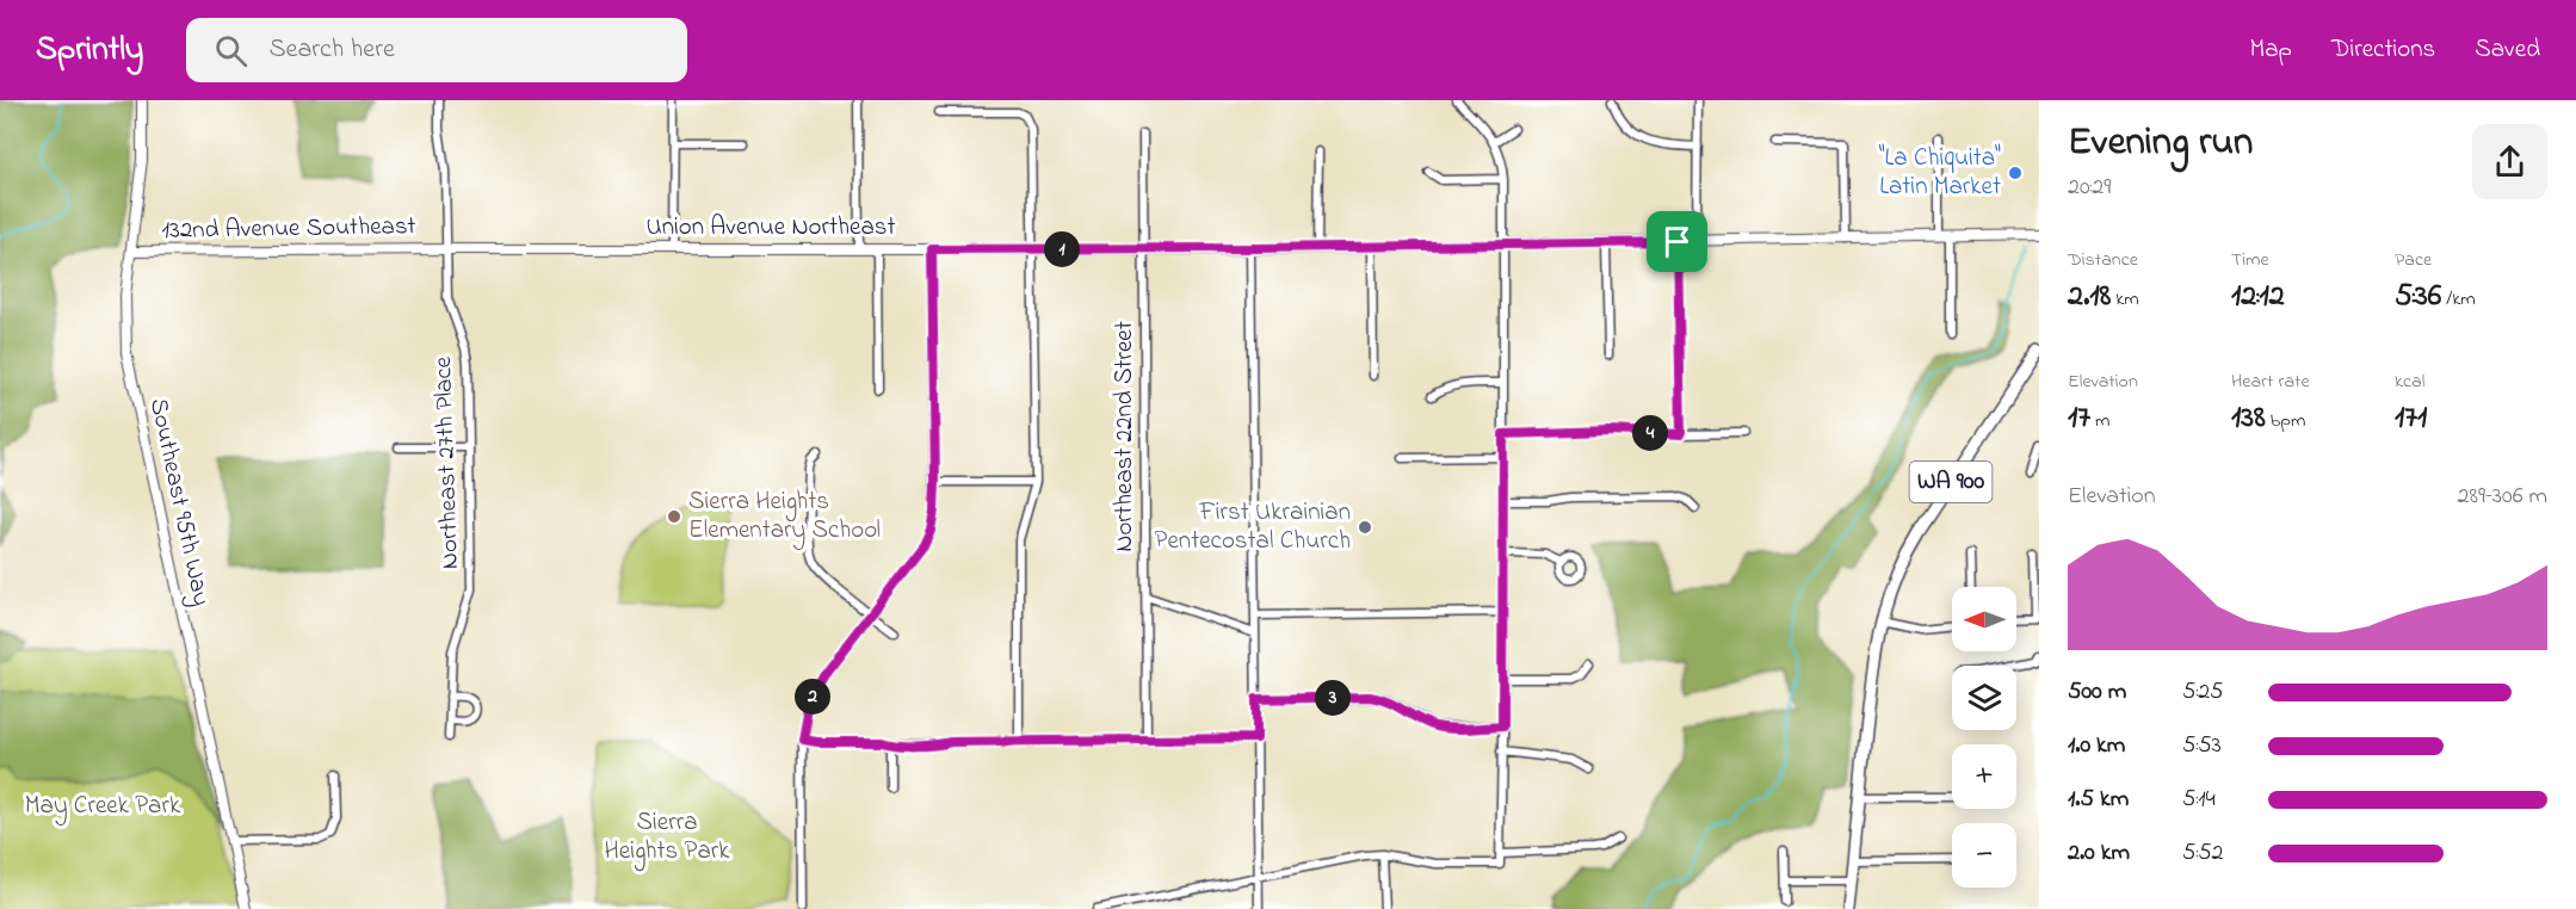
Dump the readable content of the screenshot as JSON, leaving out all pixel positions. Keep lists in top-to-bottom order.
{
  "streets": {
    "main road": ["WA 900"],
    "street": [
      "Union Avenue Northeast",
      "132nd Avenue Southeast",
      "Northeast 22nd Street",
      "Northeast 27th Place",
      "Southeast 95th Way"
    ]
  },
  "crossings": [
    ["Union Avenue Northeast", "132nd Avenue Southeast"],
    ["Union Avenue Northeast", "Northeast 22nd Street"],
    ["Union Avenue Northeast", "Northeast 27th Place"],
    ["132nd Avenue Southeast", "Northeast 27th Place"],
    ["132nd Avenue Southeast", "Southeast 95th Way"]
  ],
  "parks": ["May Creek Park", "Sierra Heights Park"],
  "places": ["\"La Chiquita\" Latin Market", "Sierra Heights Elementary School", "First Ukrainian Pentecostal Church"],
  "north": "left",
  "page": {
    "header": "Sprintly",
    "search": "Search here",
    "nav": ["Map", "Directions", "Saved"],
    "heading": ["Evening run", "20:29"],
    "stats": [
      ["Distance", "2.18 km"],
      ["Time", "12:12"],
      ["Pace", "5:36 /km"],
      ["Elevation", "17 m"],
      ["Heart rate", "138 bpm"],
      ["kcal", "171"]
    ],
    "pins": [
      "1",
      "4",
      "2",
      "3"
    ],
    "chart": ["Elevation", "289–306 m"],
    "map_buttons": ["+", "−"],
    "list": [
      {
        "name": "500 m",
        "note": "5:25"
      },
      {
        "name": "1.0 km",
        "note": "5:53"
      },
      {
        "name": "1.5 km",
        "note": "5:14"
      },
      {
        "name": "2.0 km",
        "note": "5:52"
      }
    ]
  }
}
